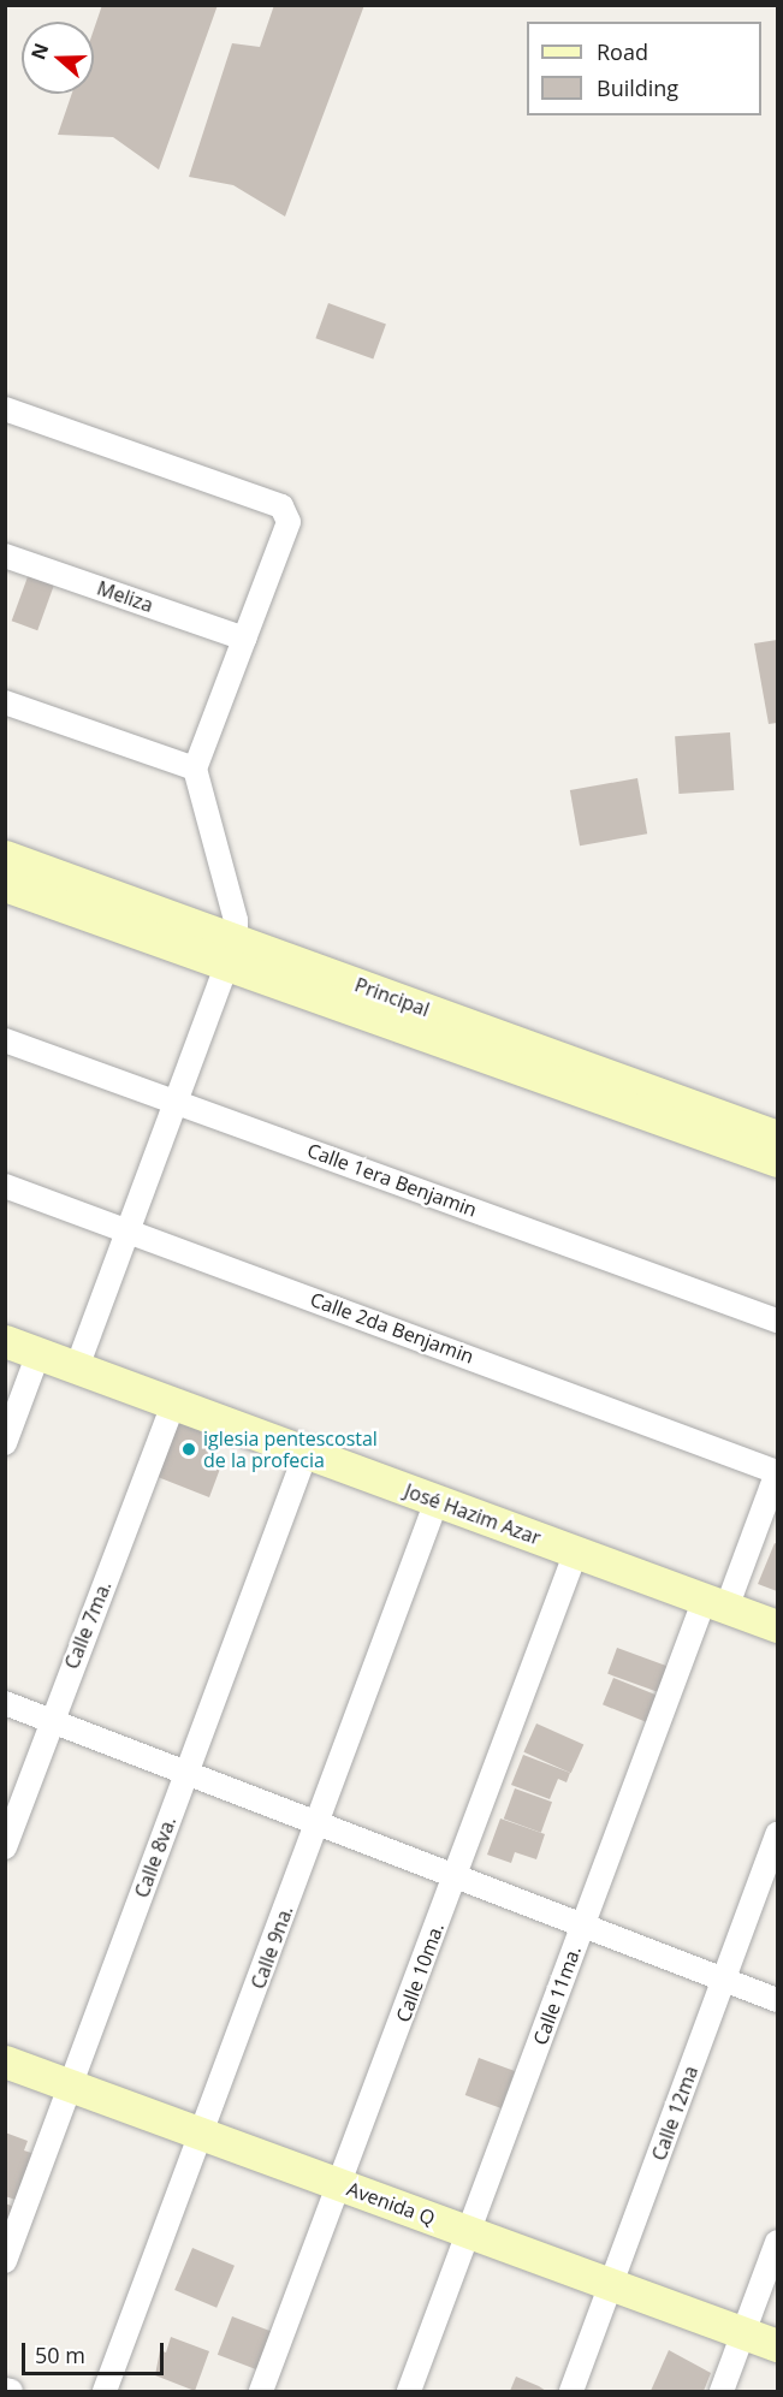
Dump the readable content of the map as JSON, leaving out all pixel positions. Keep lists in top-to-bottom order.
{
  "streets": {
    "street": [
      "Meliza",
      "Principal",
      "Calle 1era Benjamin",
      "Calle 2da Benjamin",
      "José Hazim Azar",
      "Calle 7ma.",
      "Calle 8va.",
      "Calle 9na.",
      "Calle 10ma.",
      "Calle 11ma.",
      "Calle 12ma",
      "Avenida Q"
    ]
  },
  "crossings": [
    ["Calle 2da Benjamin", "Calle 11ma."],
    ["José Hazim Azar", "Calle 7ma."],
    ["José Hazim Azar", "Calle 8va."],
    ["José Hazim Azar", "Calle 9na."],
    ["José Hazim Azar", "Calle 10ma."],
    ["José Hazim Azar", "Calle 11ma."],
    ["Calle 8va.", "Avenida Q"],
    ["Calle 9na.", "Avenida Q"],
    ["Calle 10ma.", "Avenida Q"],
    ["Calle 11ma.", "Avenida Q"],
    ["Calle 12ma", "Avenida Q"]
  ],
  "places": ["iglesia pentescostal de la profecia"],
  "legend": ["Road", "Building"],
  "scale_bar": "50 m",
  "north": "left"
}
